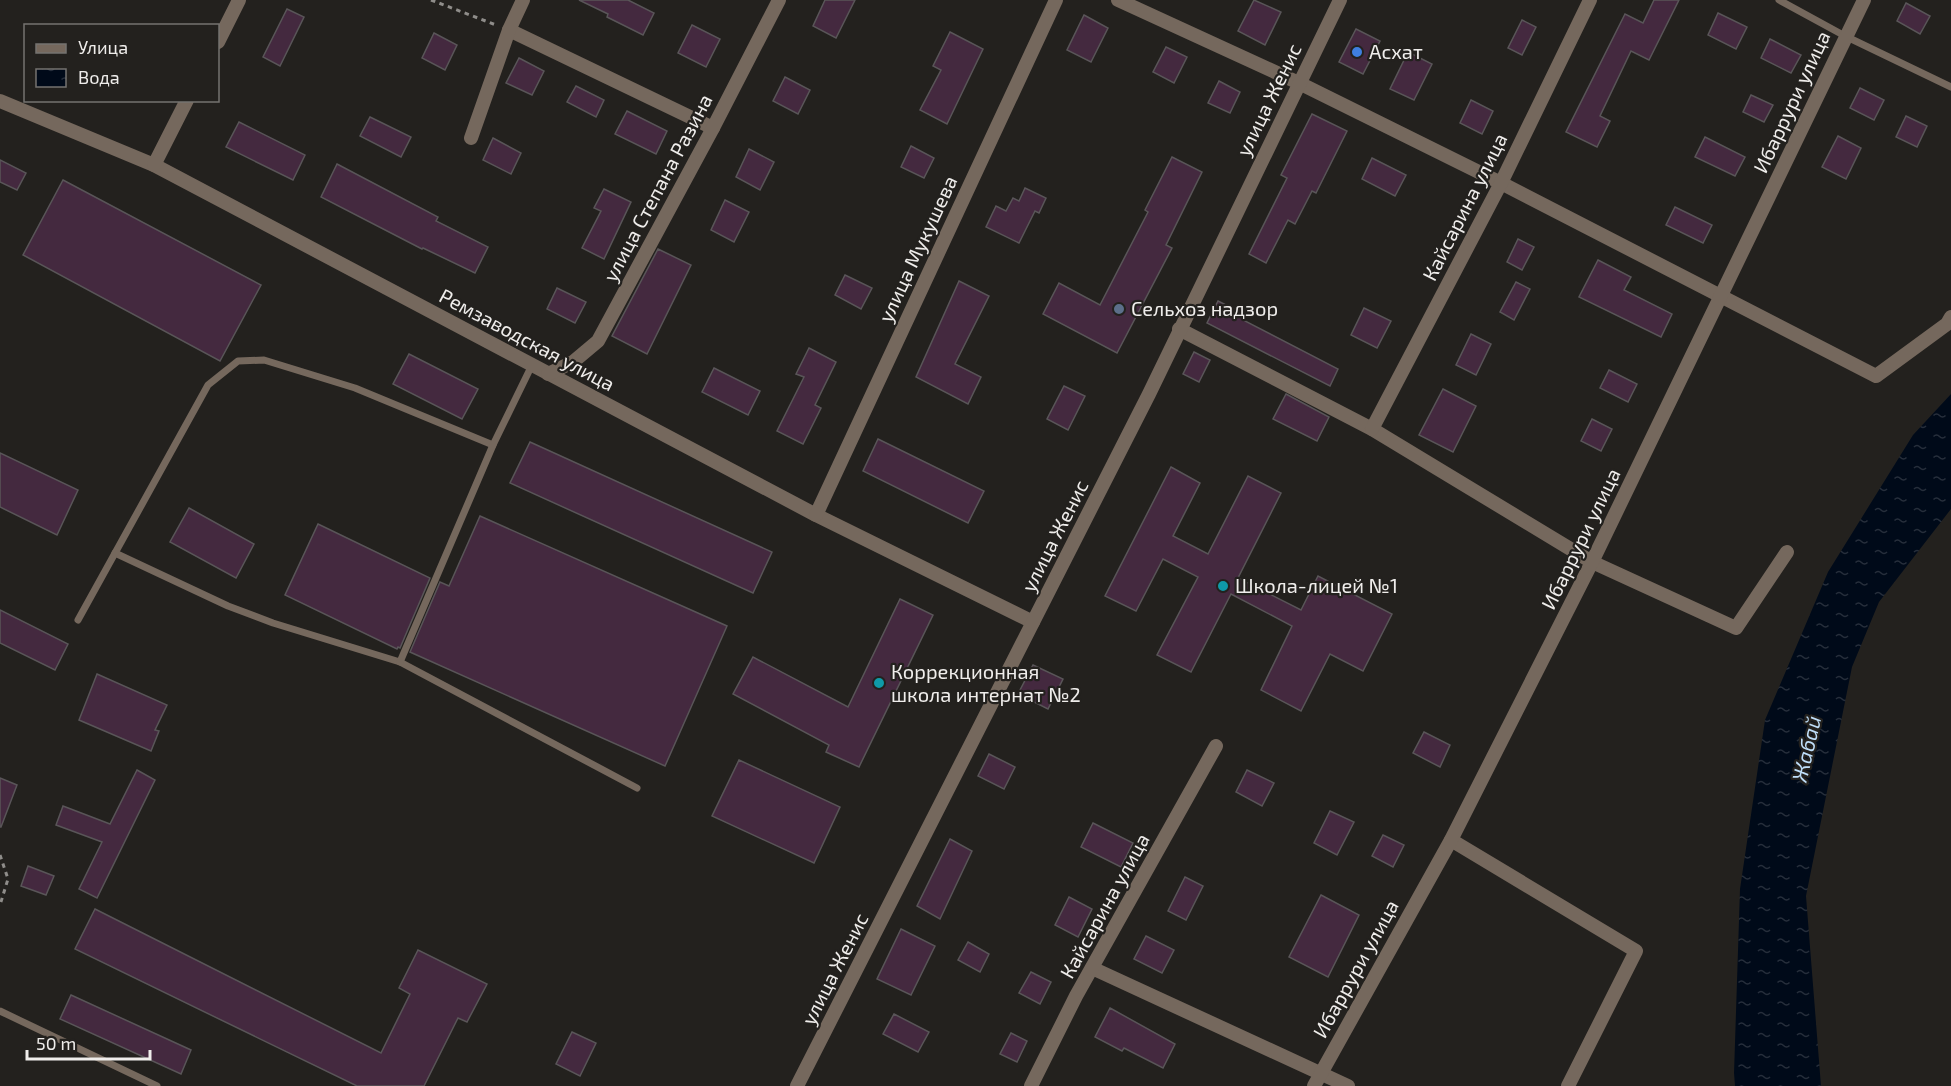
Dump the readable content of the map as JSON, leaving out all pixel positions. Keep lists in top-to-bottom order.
{
  "streets": {
    "street": [
      "улица Женис",
      "Ибаррури улица",
      "улица Степана Разина",
      "Кайсарина улица",
      "улица Мукушева",
      "Ремзаводская улица"
    ]
  },
  "crossings": [
    ["улица Женис", "Ремзаводская улица"],
    ["улица Степана Разина", "Ремзаводская улица"],
    ["улица Мукушева", "Ремзаводская улица"]
  ],
  "water": ["Жабай"],
  "places": [
    "Асхат",
    "Сельхоз надзор",
    "Школа-лицей №1",
    "Коррекционная школа интернат №2"
  ],
  "legend": ["Улица", "Вода"],
  "scale_bar": "50 m"
}
